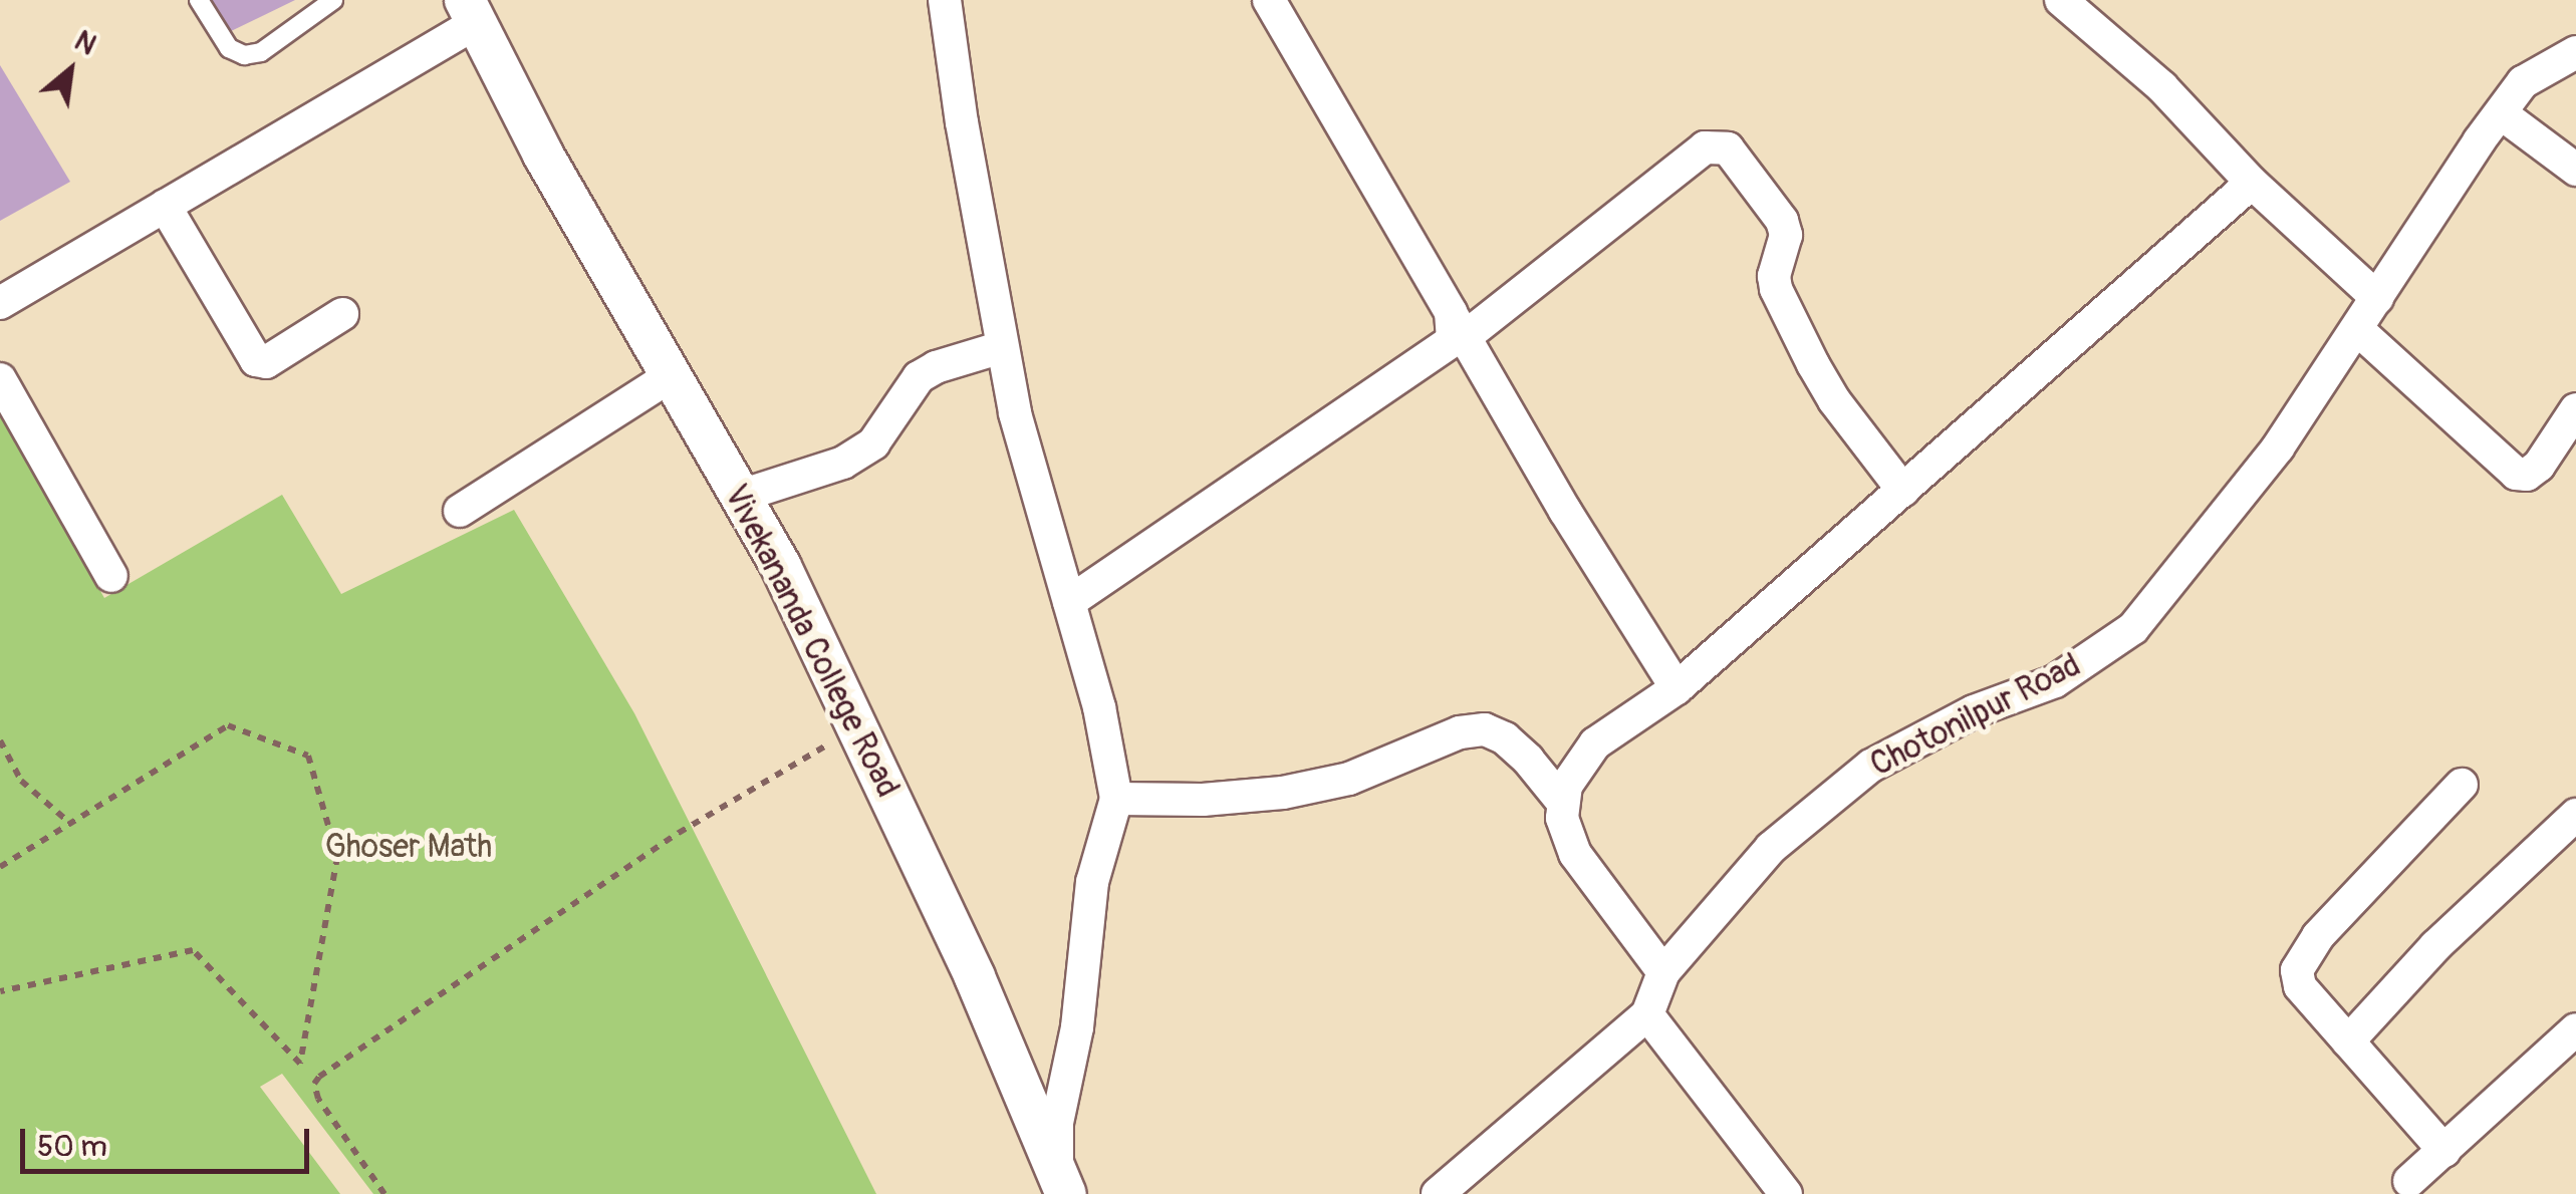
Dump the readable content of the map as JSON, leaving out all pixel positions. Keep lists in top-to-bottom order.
{
  "streets": {
    "street": ["Vivekananda College Road", "Chotonilpur Road"]
  },
  "parks": ["Ghoser Math"],
  "scale_bar": "50 m",
  "north": "top right"
}
